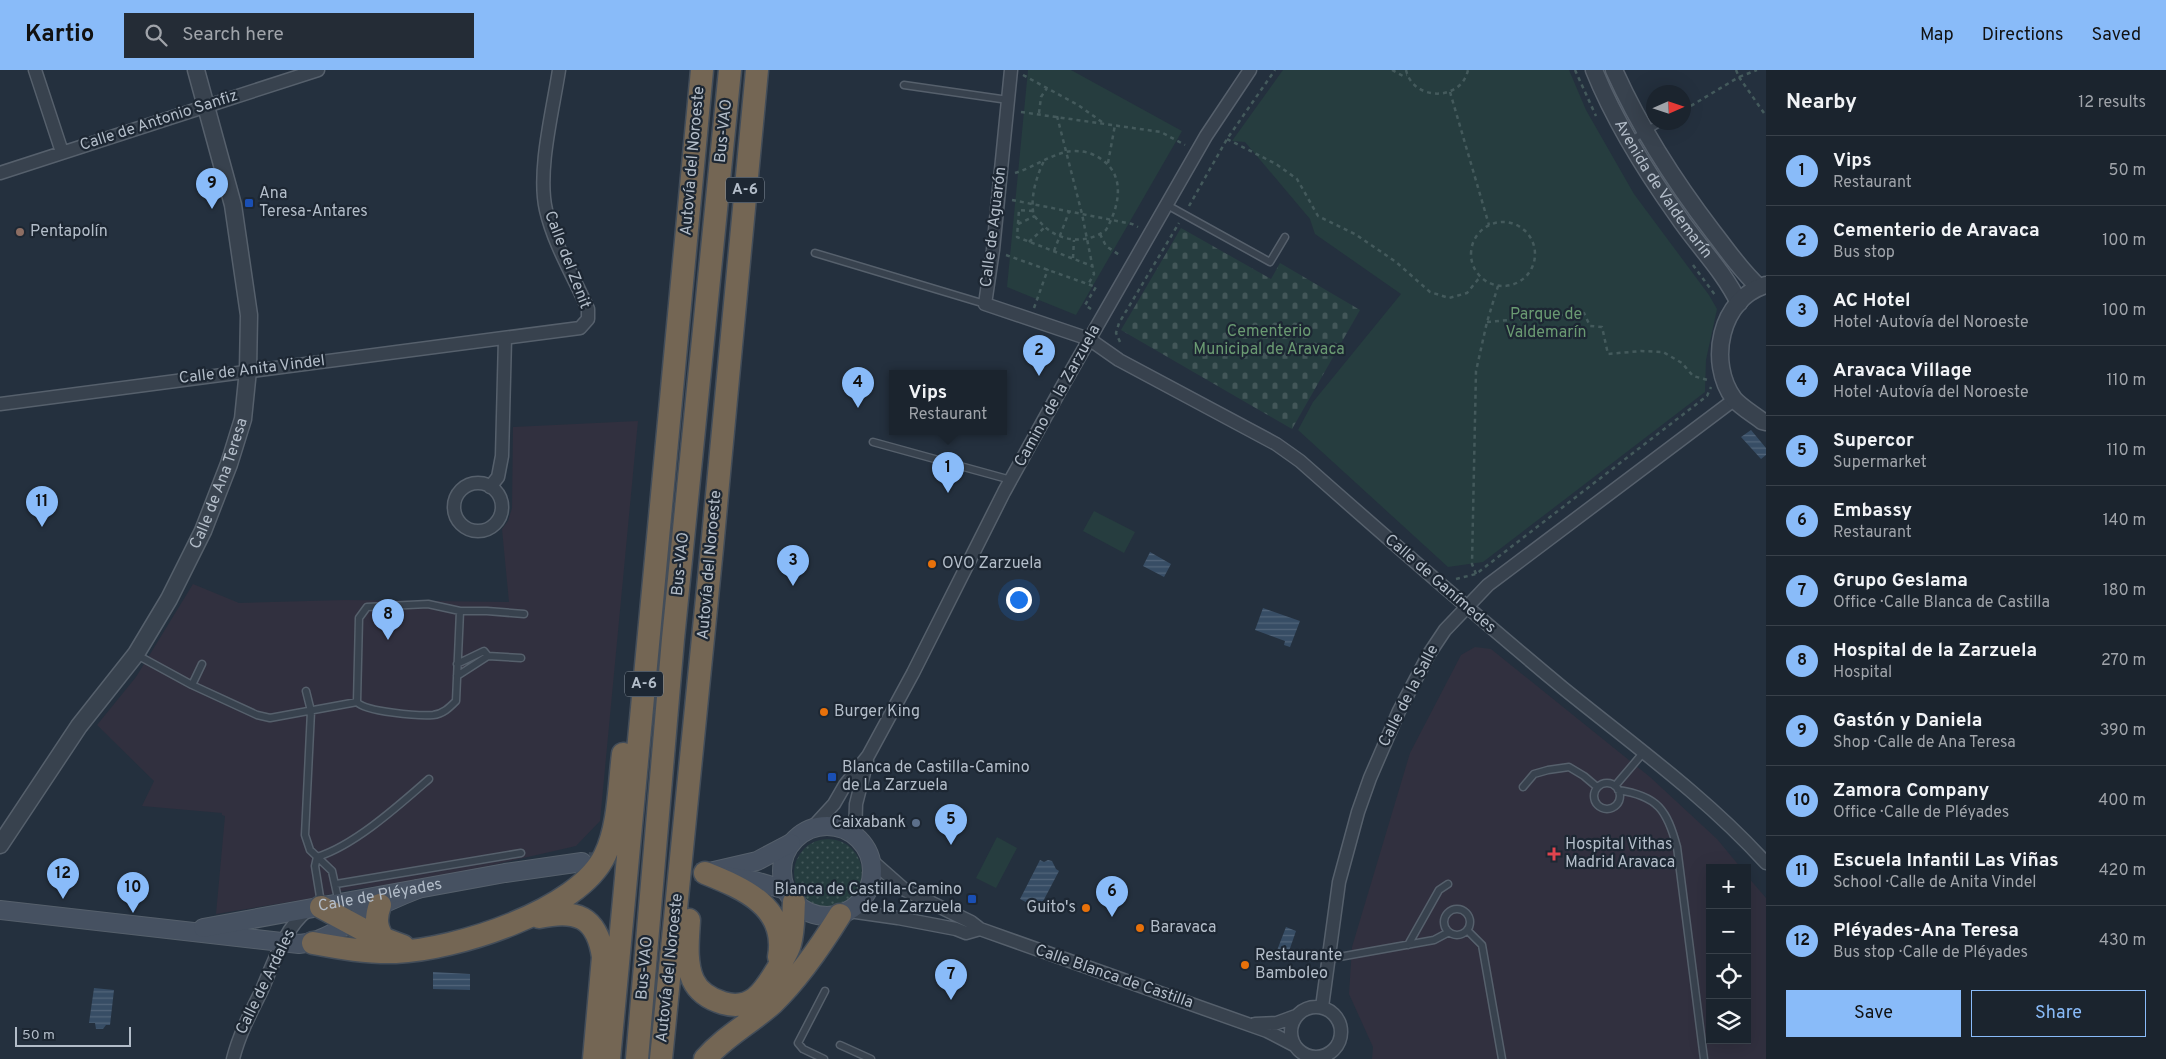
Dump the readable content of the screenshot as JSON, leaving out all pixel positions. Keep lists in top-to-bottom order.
{
  "streets": {
    "highway": ["Bus-VAO", "Autovía del Noroeste", "A-6"],
    "main road": ["Calle de Pléyades"],
    "street": [
      "Calle de Antonio Sanfiz",
      "Avenida de Valdemarín",
      "Calle de Aguarón",
      "Calle del Zenit",
      "Calle de Anita Vindel",
      "Camino de la Zarzuela",
      "Calle de Ana Teresa",
      "Calle de Ganímedes",
      "Calle de la Salle",
      "Calle Blanca de Castilla",
      "Calle de Ardales"
    ]
  },
  "crossings": [
    ["Calle de Antonio Sanfiz", "Calle de Ana Teresa"],
    ["Calle de Aguarón", "Camino de la Zarzuela"],
    ["Calle de Aguarón", "Calle de Ganímedes"],
    ["Calle del Zenit", "Calle de Anita Vindel"],
    ["Calle de Anita Vindel", "Calle de Ana Teresa"],
    ["Camino de la Zarzuela", "Calle de Ganímedes"],
    ["Camino de la Zarzuela", "Calle Blanca de Castilla"],
    ["Calle de Ganímedes", "Calle de la Salle"],
    ["Calle de la Salle", "Calle Blanca de Castilla"],
    ["Calle de Pléyades", "Calle de Ardales"]
  ],
  "parks": ["Parque de Valdemarín", "Cementerio Municipal de Aravaca"],
  "places": {
    "transit": ["Ana Teresa-Antares", "Blanca de Castilla-Camino de La Zarzuela", "Blanca de Castilla-Camino de la Zarzuela"],
    "other": [
      "Pentapolín",
      "OVO Zarzuela",
      "Burger King",
      "Caixabank",
      "Guito's",
      "Baravaca",
      "Restaurante Bamboleo"
    ],
    "health": ["Hospital Vithas Madrid Aravaca"]
  },
  "scale_bar": "50 m",
  "north": "right",
  "page": {
    "header": "Kartio",
    "search": "Search here",
    "nav": ["Map", "Directions", "Saved"],
    "heading": ["Nearby", "12 results"],
    "list": [
      {
        "mark": "1",
        "name": "Vips",
        "note": "Restaurant",
        "value": "50 m"
      },
      {
        "mark": "2",
        "name": "Cementerio de Aravaca",
        "note": "Bus stop",
        "value": "100 m"
      },
      {
        "mark": "3",
        "name": "AC Hotel",
        "note": "Hotel · Autovía del Noroeste",
        "value": "100 m"
      },
      {
        "mark": "4",
        "name": "Aravaca Village",
        "note": "Hotel · Autovía del Noroeste",
        "value": "110 m"
      },
      {
        "mark": "5",
        "name": "Supercor",
        "note": "Supermarket",
        "value": "110 m"
      },
      {
        "mark": "6",
        "name": "Embassy",
        "note": "Restaurant",
        "value": "140 m"
      },
      {
        "mark": "7",
        "name": "Grupo Geslama",
        "note": "Office · Calle Blanca de Castilla",
        "value": "180 m"
      },
      {
        "mark": "8",
        "name": "Hospital de la Zarzuela",
        "note": "Hospital",
        "value": "270 m"
      },
      {
        "mark": "9",
        "name": "Gastón y Daniela",
        "note": "Shop · Calle de Ana Teresa",
        "value": "390 m"
      },
      {
        "mark": "10",
        "name": "Zamora Company",
        "note": "Office · Calle de Pléyades",
        "value": "400 m"
      },
      {
        "mark": "11",
        "name": "Escuela Infantil Las Viñas",
        "note": "School · Calle de Anita Vindel",
        "value": "420 m"
      },
      {
        "mark": "12",
        "name": "Pléyades-Ana Teresa",
        "note": "Bus stop · Calle de Pléyades",
        "value": "430 m"
      }
    ],
    "pins": [
      "9",
      "2",
      "4",
      "1",
      "11",
      "3",
      "8",
      "5",
      "12",
      "10",
      "6",
      "7"
    ],
    "popup": ["Vips", "Restaurant"],
    "map_buttons": ["+", "−"],
    "buttons": ["Save", "Share"],
    "scale": "50 m"
  }
}
